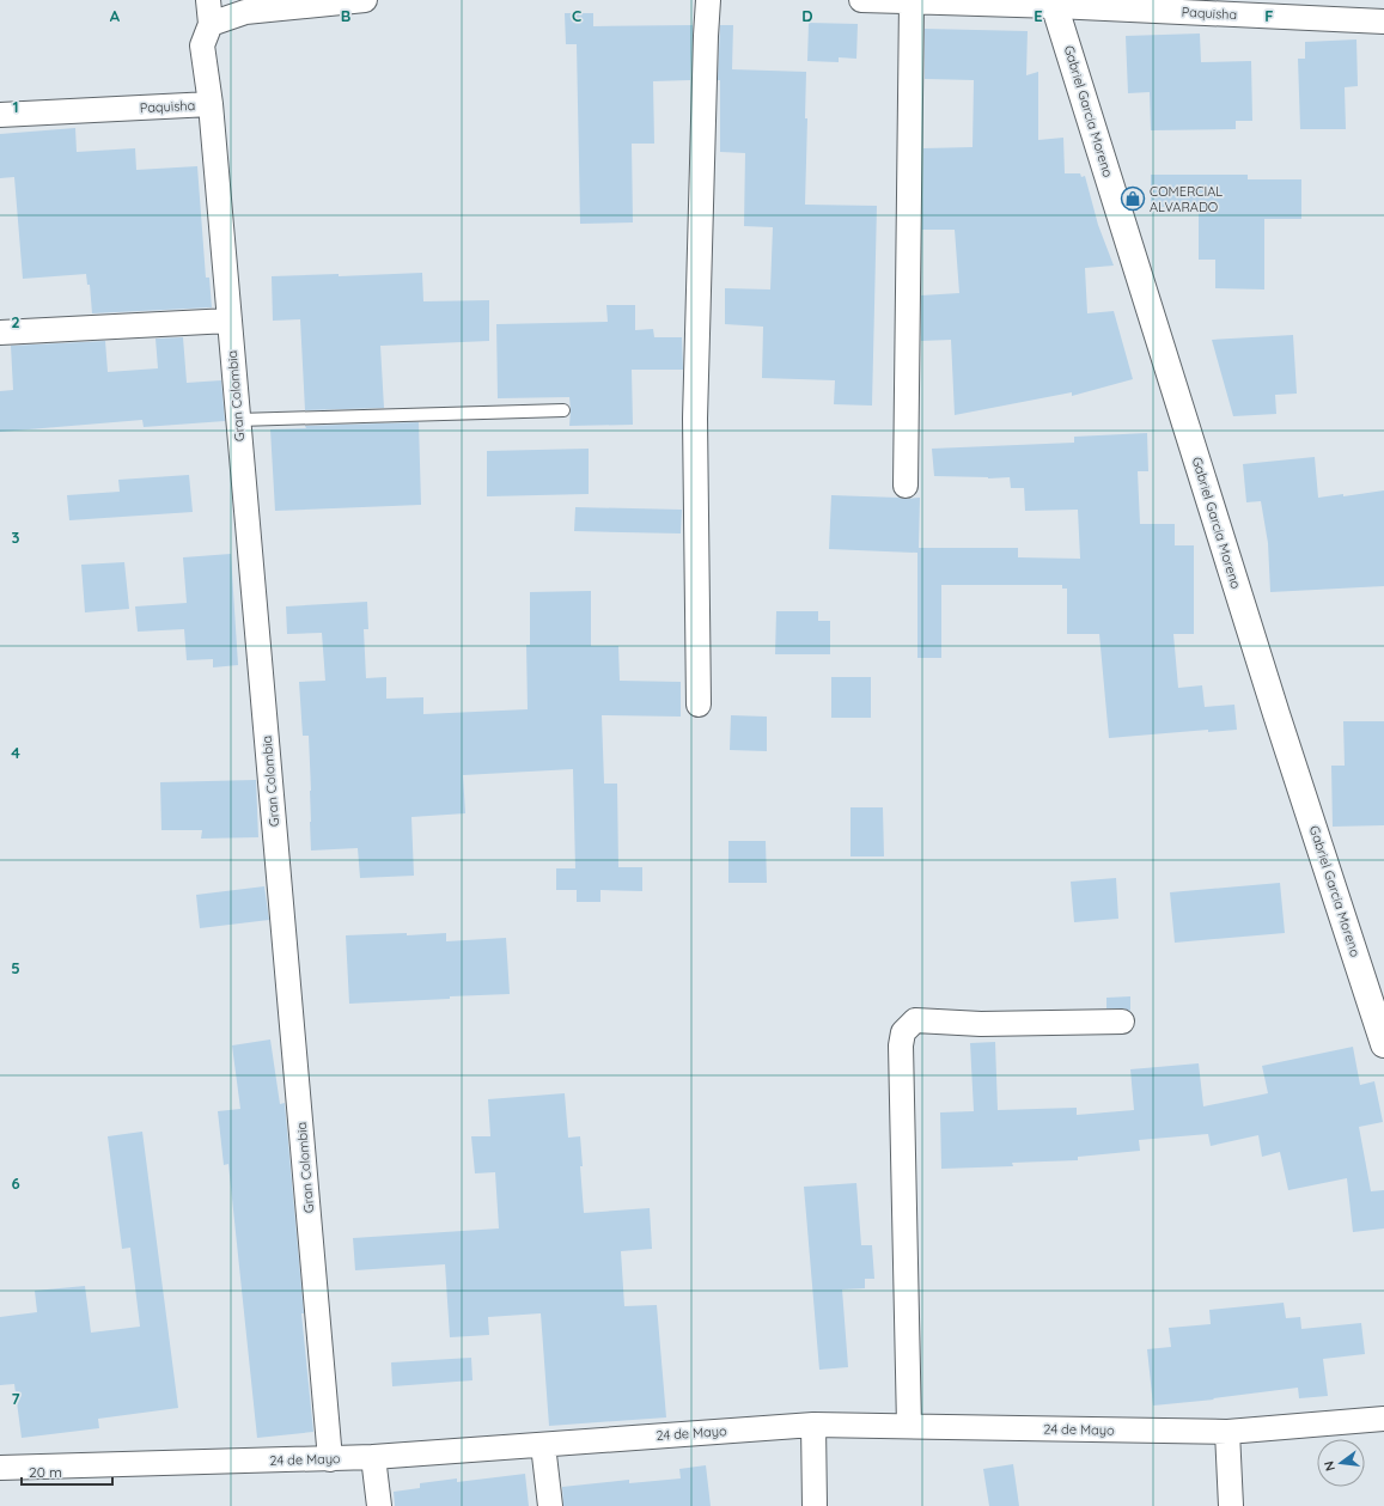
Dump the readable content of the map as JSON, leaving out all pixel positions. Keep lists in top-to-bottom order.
{
  "streets": {
    "street": [
      "Paquisha",
      "Gabriel Garcia Moreno",
      "Gran Colombia",
      "24 de Mayo"
    ]
  },
  "crossings": [
    ["Paquisha", "Gabriel Garcia Moreno"],
    ["Paquisha", "Gran Colombia"],
    ["Gran Colombia", "24 de Mayo"]
  ],
  "places": {
    "shop": ["COMERCIAL ALVARADO"]
  },
  "scale_bar": "20 m",
  "north": "left",
  "grid": {
    "columns": [
      "A",
      "B",
      "C",
      "D",
      "E",
      "F"
    ],
    "rows": [
      "1",
      "2",
      "3",
      "4",
      "5",
      "6",
      "7"
    ]
  }
}
